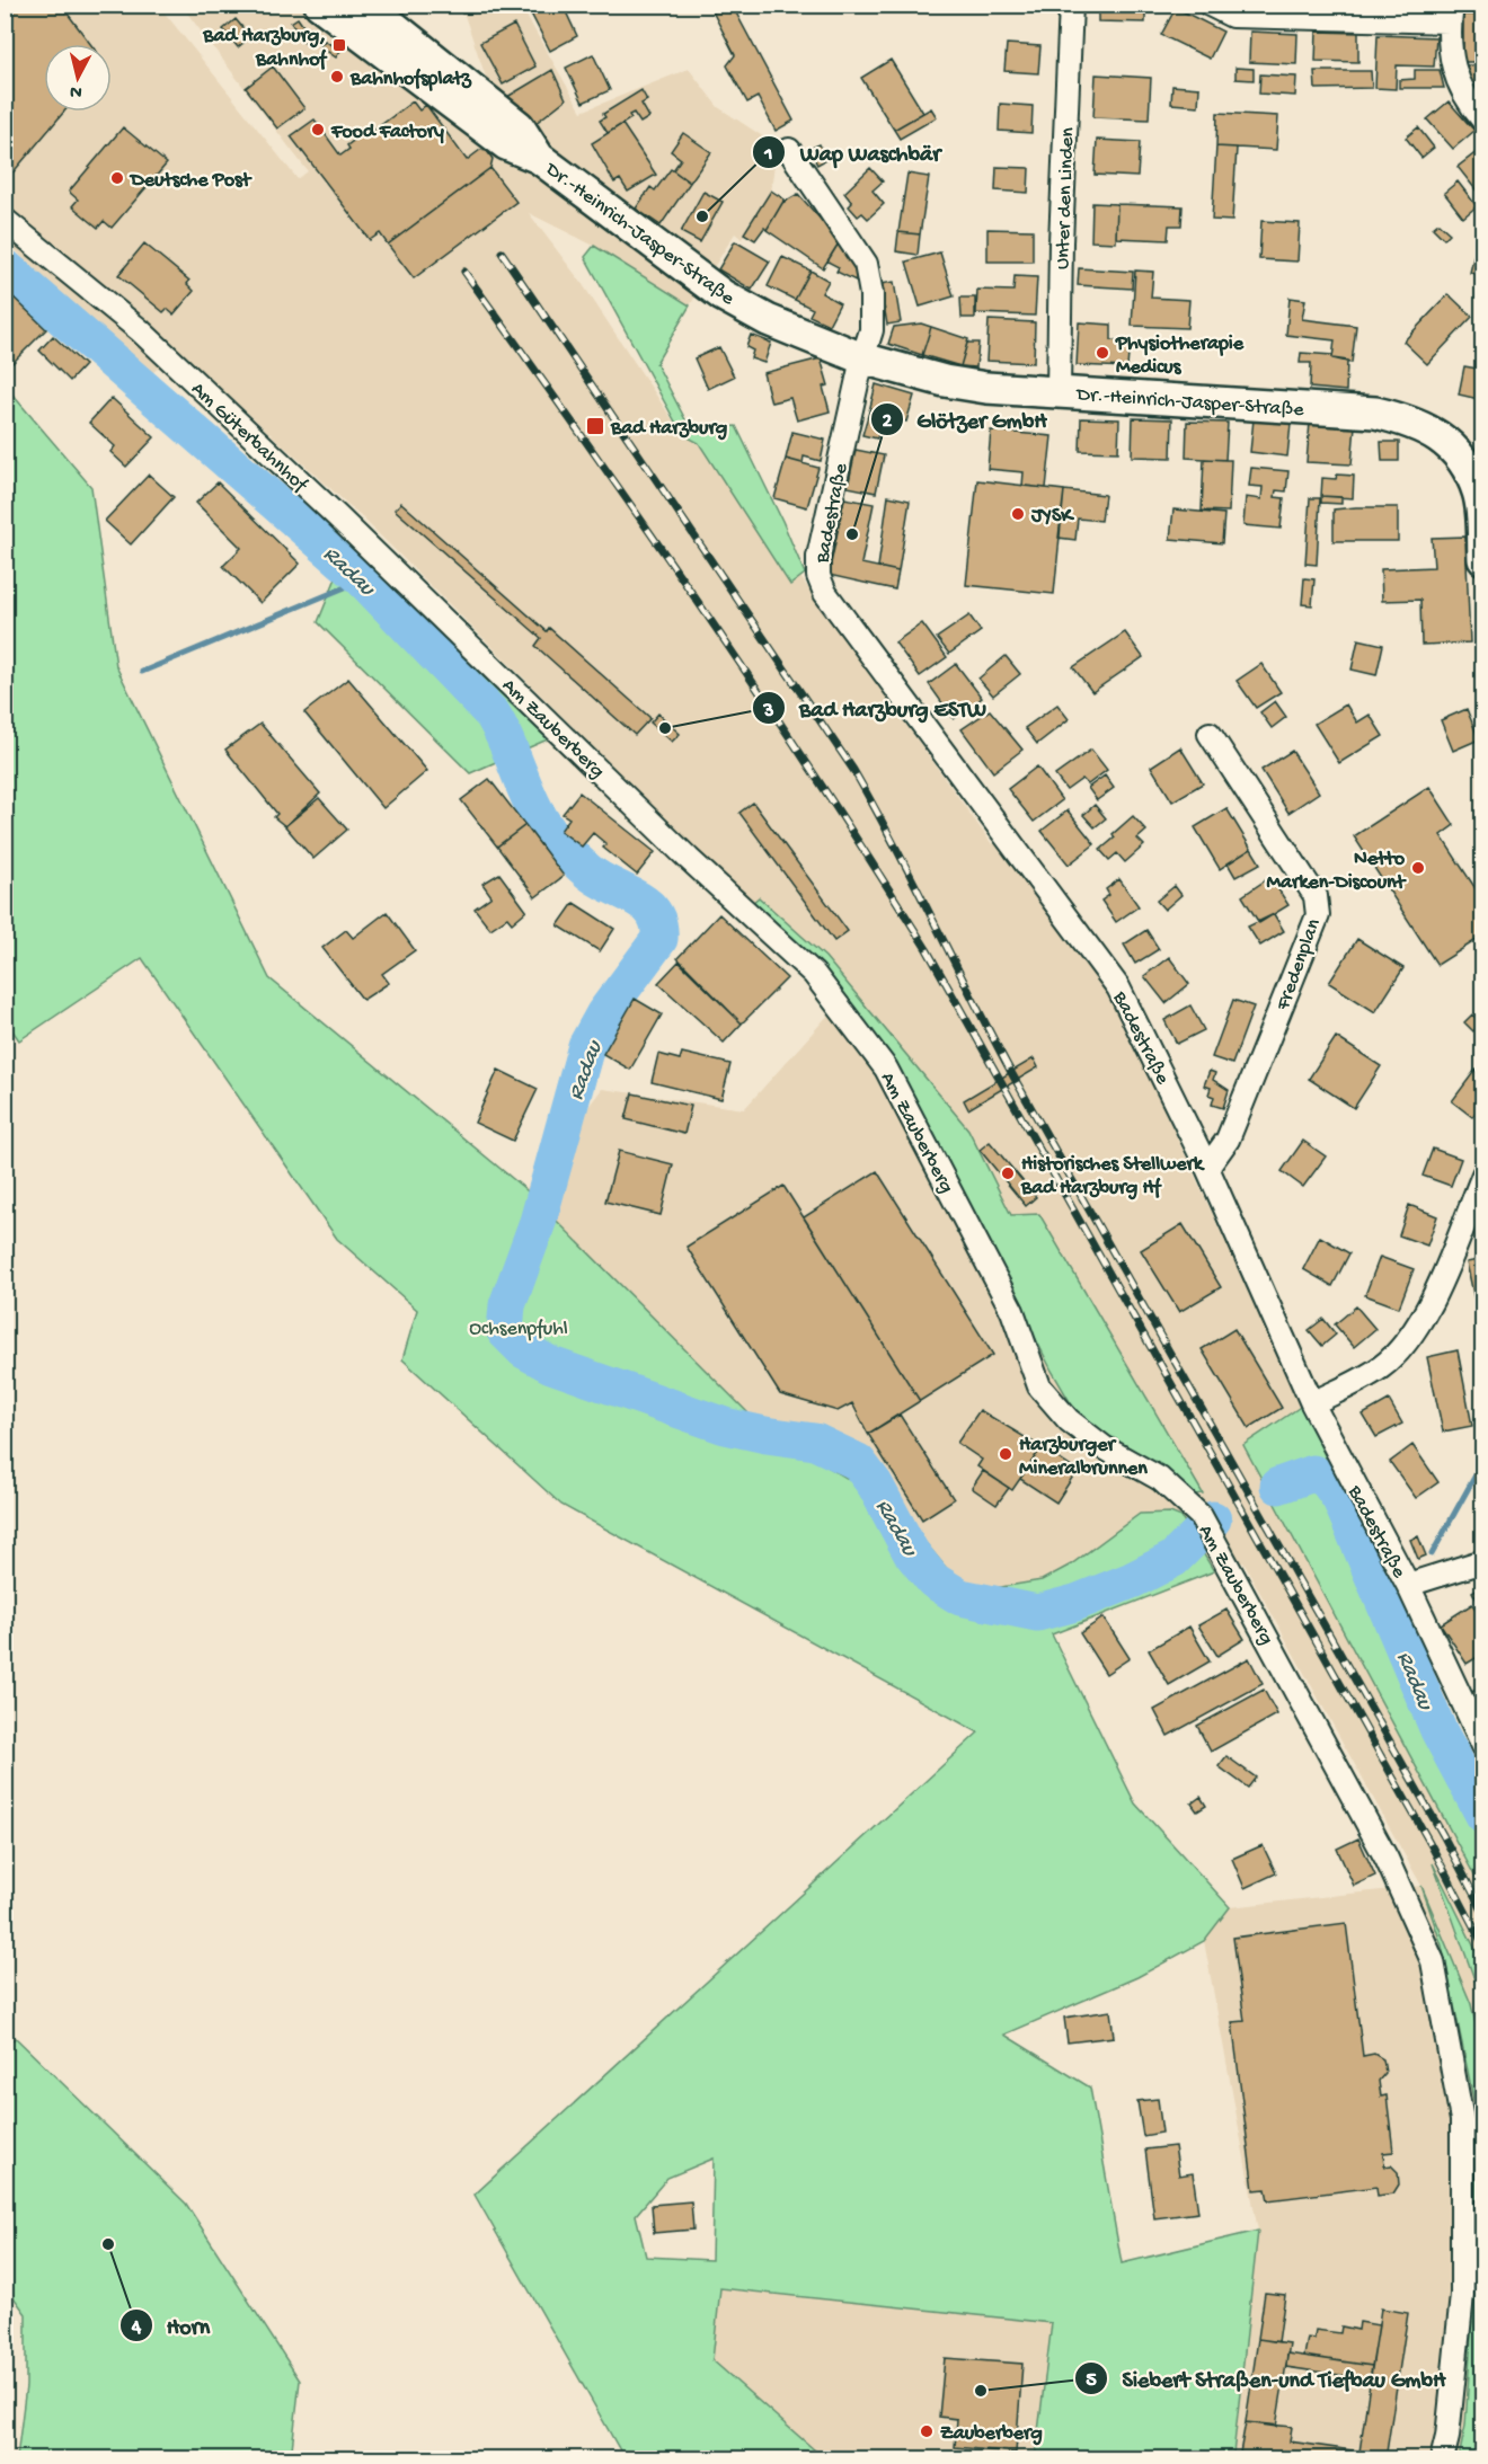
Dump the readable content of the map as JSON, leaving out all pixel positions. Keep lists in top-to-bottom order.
{
  "streets": {
    "main road": ["Dr.-Heinrich-Jasper-Straße"],
    "street": [
      "Unter den Linden",
      "Am Güterbahnhof",
      "Badestraße",
      "Am Zauberberg",
      "Fredenplan"
    ]
  },
  "crossings": [
    ["Unter den Linden", "Dr.-Heinrich-Jasper-Straße"],
    ["Dr.-Heinrich-Jasper-Straße", "Badestraße"],
    ["Am Güterbahnhof", "Am Zauberberg"],
    ["Badestraße", "Fredenplan"]
  ],
  "water": ["Radau"],
  "parks": ["Ochsenpfuhl"],
  "places": {
    "transit": ["Bad Harzburg, Bahnhof", "Bad Harzburg"],
    "other": [
      "Bahnhofsplatz",
      "Food Factory",
      "Deutsche Post",
      "Wap Waschbär",
      "Physiotherapie Medicus",
      "JYSK",
      "Glötzer GmbH",
      "Bad Harzburg ESTW",
      "Netto Marken-Discount",
      "Historisches Stellwerk Bad Harzburg Hf",
      "Harzburger Mineralbrunnen",
      "Horn",
      "Siebert Straßen-und Tiefbau GmbH",
      "Zauberberg"
    ]
  },
  "north": "bottom"
}
